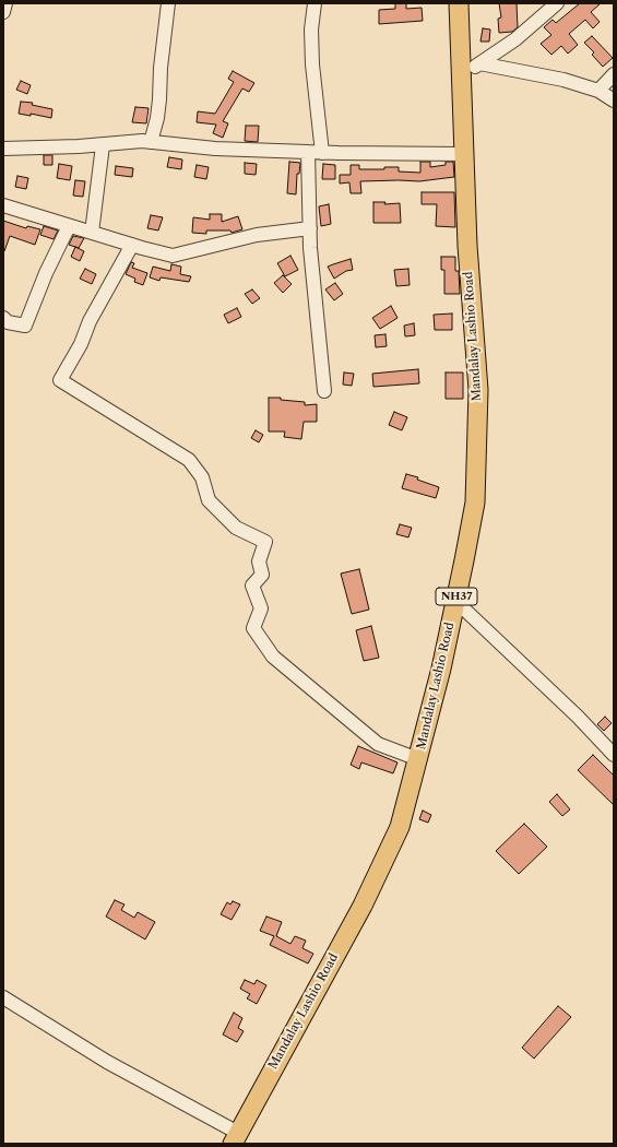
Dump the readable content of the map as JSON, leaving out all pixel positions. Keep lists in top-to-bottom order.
{
  "streets": {
    "highway": ["Mandalay Lashio Road", "NH37"]
  }
}
